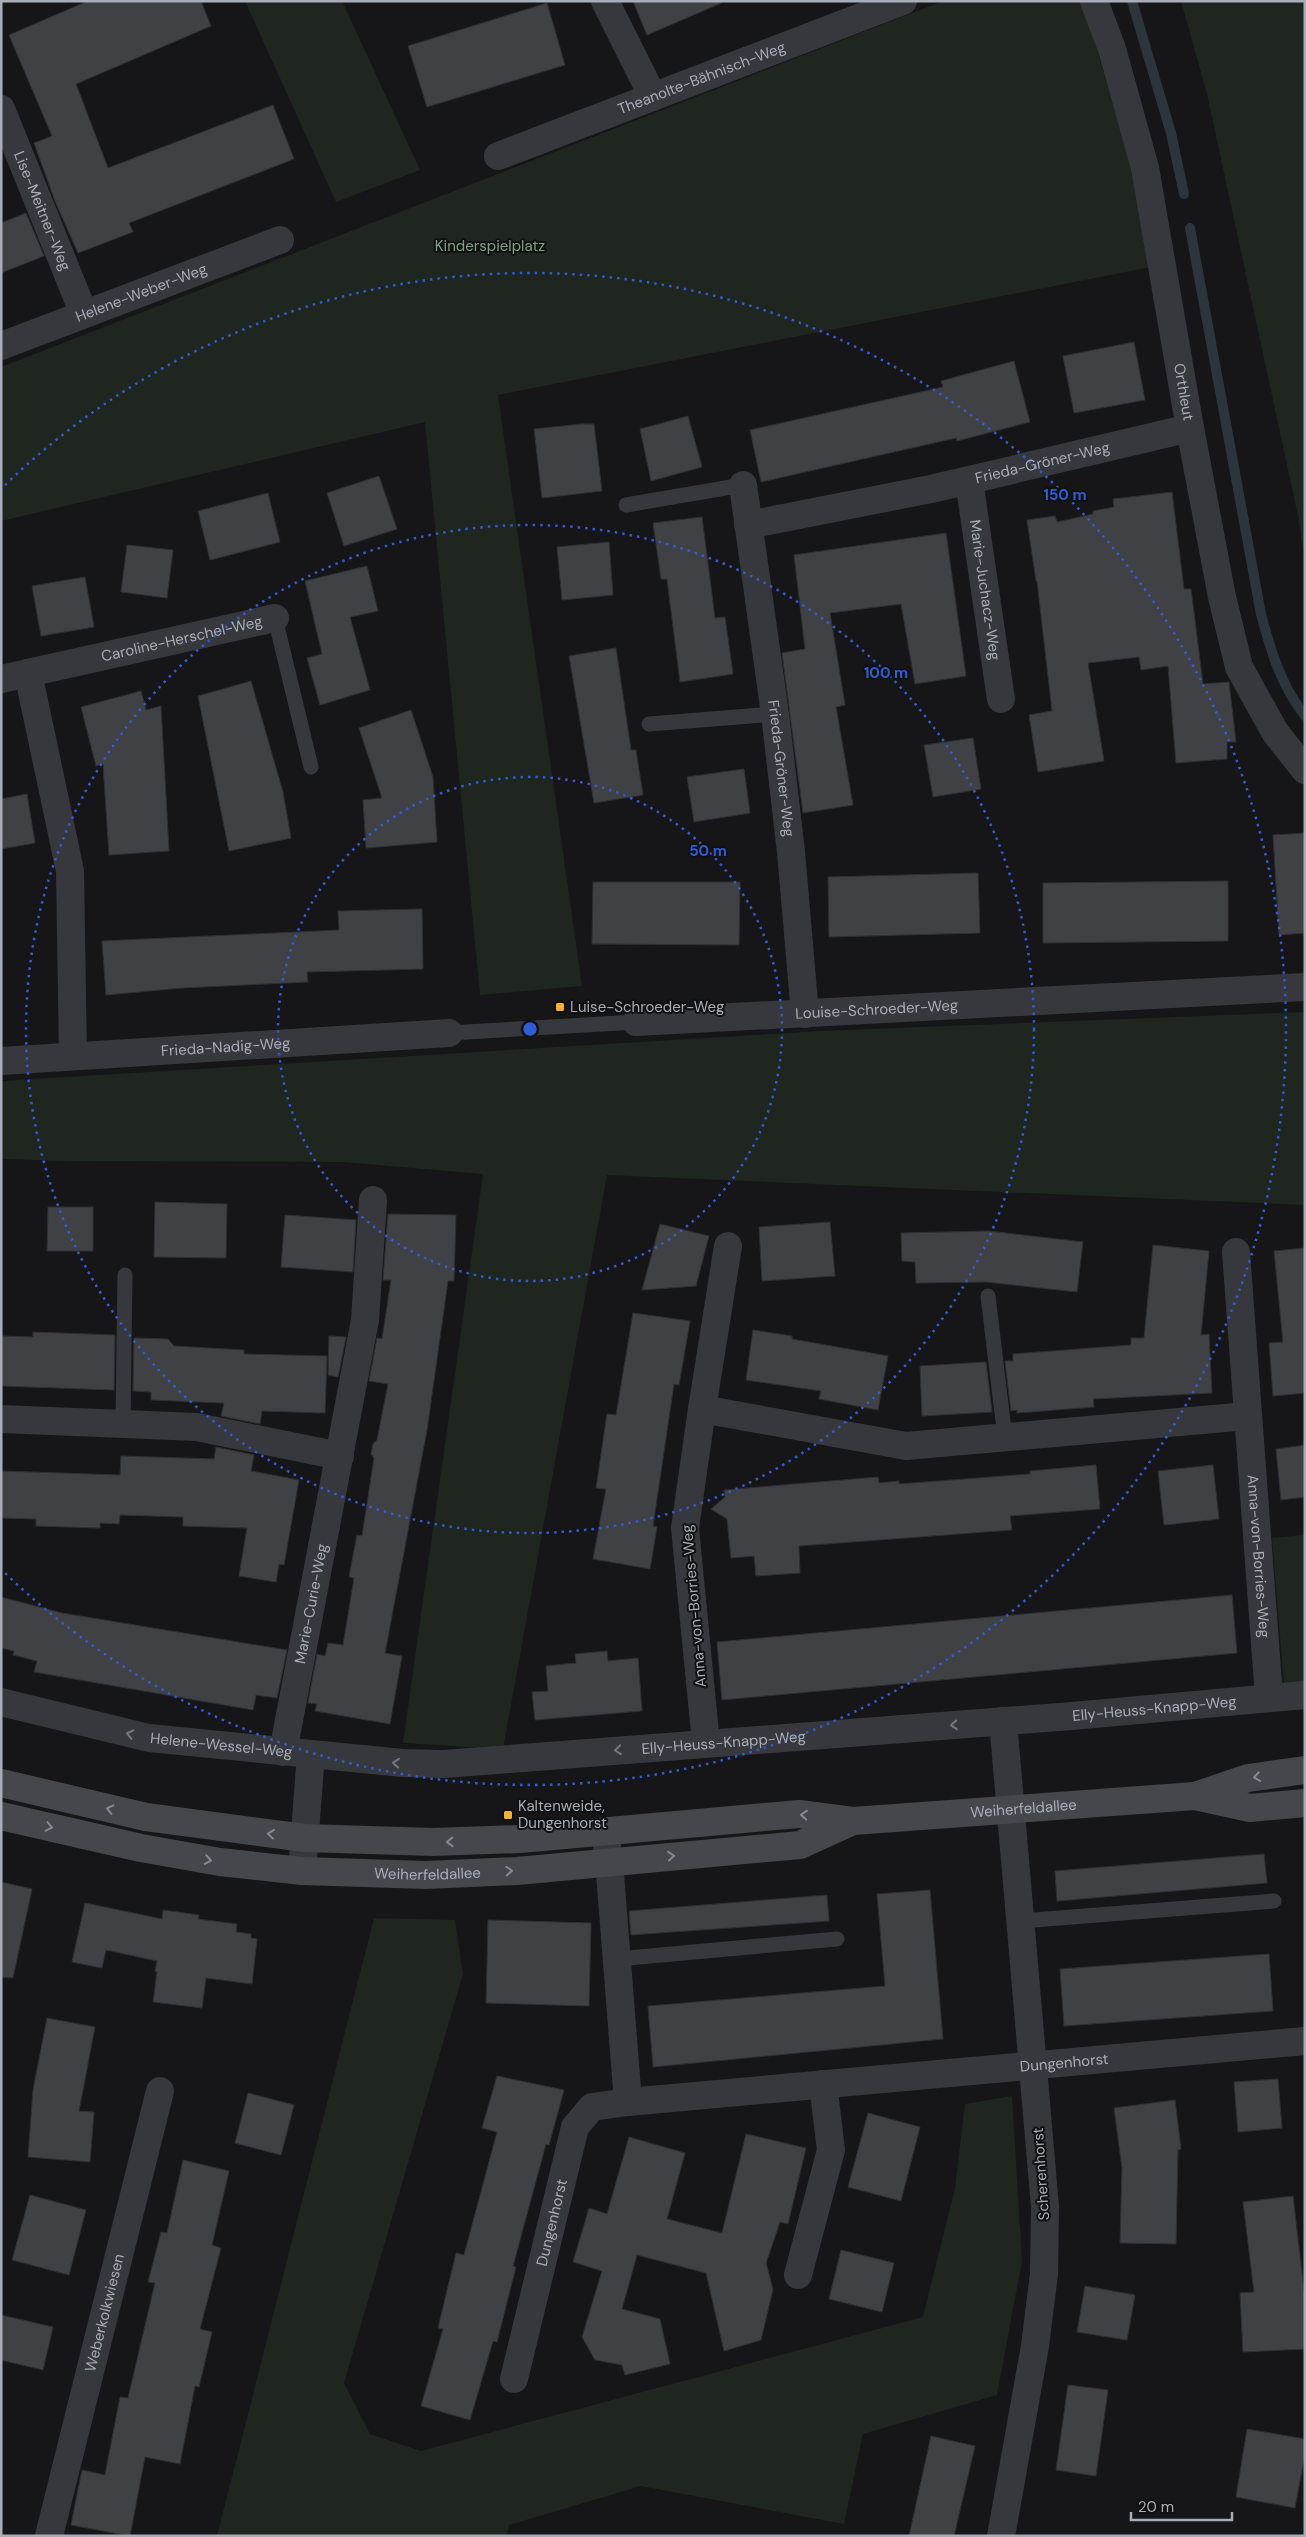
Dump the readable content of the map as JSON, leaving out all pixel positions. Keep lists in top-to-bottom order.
{
  "streets": {
    "main road": ["Weiherfeldallee"],
    "street": [
      "Theanolte-Bähnisch-Weg",
      "Lise-Meitner-Weg",
      "Helene-Weber-Weg",
      "Orthleut",
      "Frieda-Gröner-Weg",
      "Marie-Juchacz-Weg",
      "Caroline-Herschel-Weg",
      "Louise-Schroeder-Weg",
      "Frieda-Nadig-Weg",
      "Anna-von-Borries-Weg",
      "Marie-Curie-Weg",
      "Elly-Heuss-Knapp-Weg",
      "Helene-Wessel-Weg",
      "Dungenhorst",
      "Scherenhorst",
      "Weberkolkwiesen"
    ]
  },
  "crossings": [
    ["Lise-Meitner-Weg", "Helene-Weber-Weg"],
    ["Orthleut", "Frieda-Gröner-Weg"],
    ["Frieda-Gröner-Weg", "Marie-Juchacz-Weg"],
    ["Frieda-Gröner-Weg", "Louise-Schroeder-Weg"],
    ["Louise-Schroeder-Weg", "Frieda-Nadig-Weg"],
    ["Anna-von-Borries-Weg", "Elly-Heuss-Knapp-Weg"],
    ["Marie-Curie-Weg", "Helene-Wessel-Weg"],
    ["Elly-Heuss-Knapp-Weg", "Helene-Wessel-Weg"],
    ["Weiherfeldallee", "Scherenhorst"],
    ["Dungenhorst", "Scherenhorst"]
  ],
  "one_way": ["Elly-Heuss-Knapp-Weg", "Helene-Wessel-Weg"],
  "parks": ["Kinderspielplatz"],
  "places": {
    "transit": ["Luise-Schroeder-Weg", "Kaltenweide, Dungenhorst"]
  },
  "scale_bar": "20 m",
  "rings": ["150 m", "100 m", "50 m"]
}
